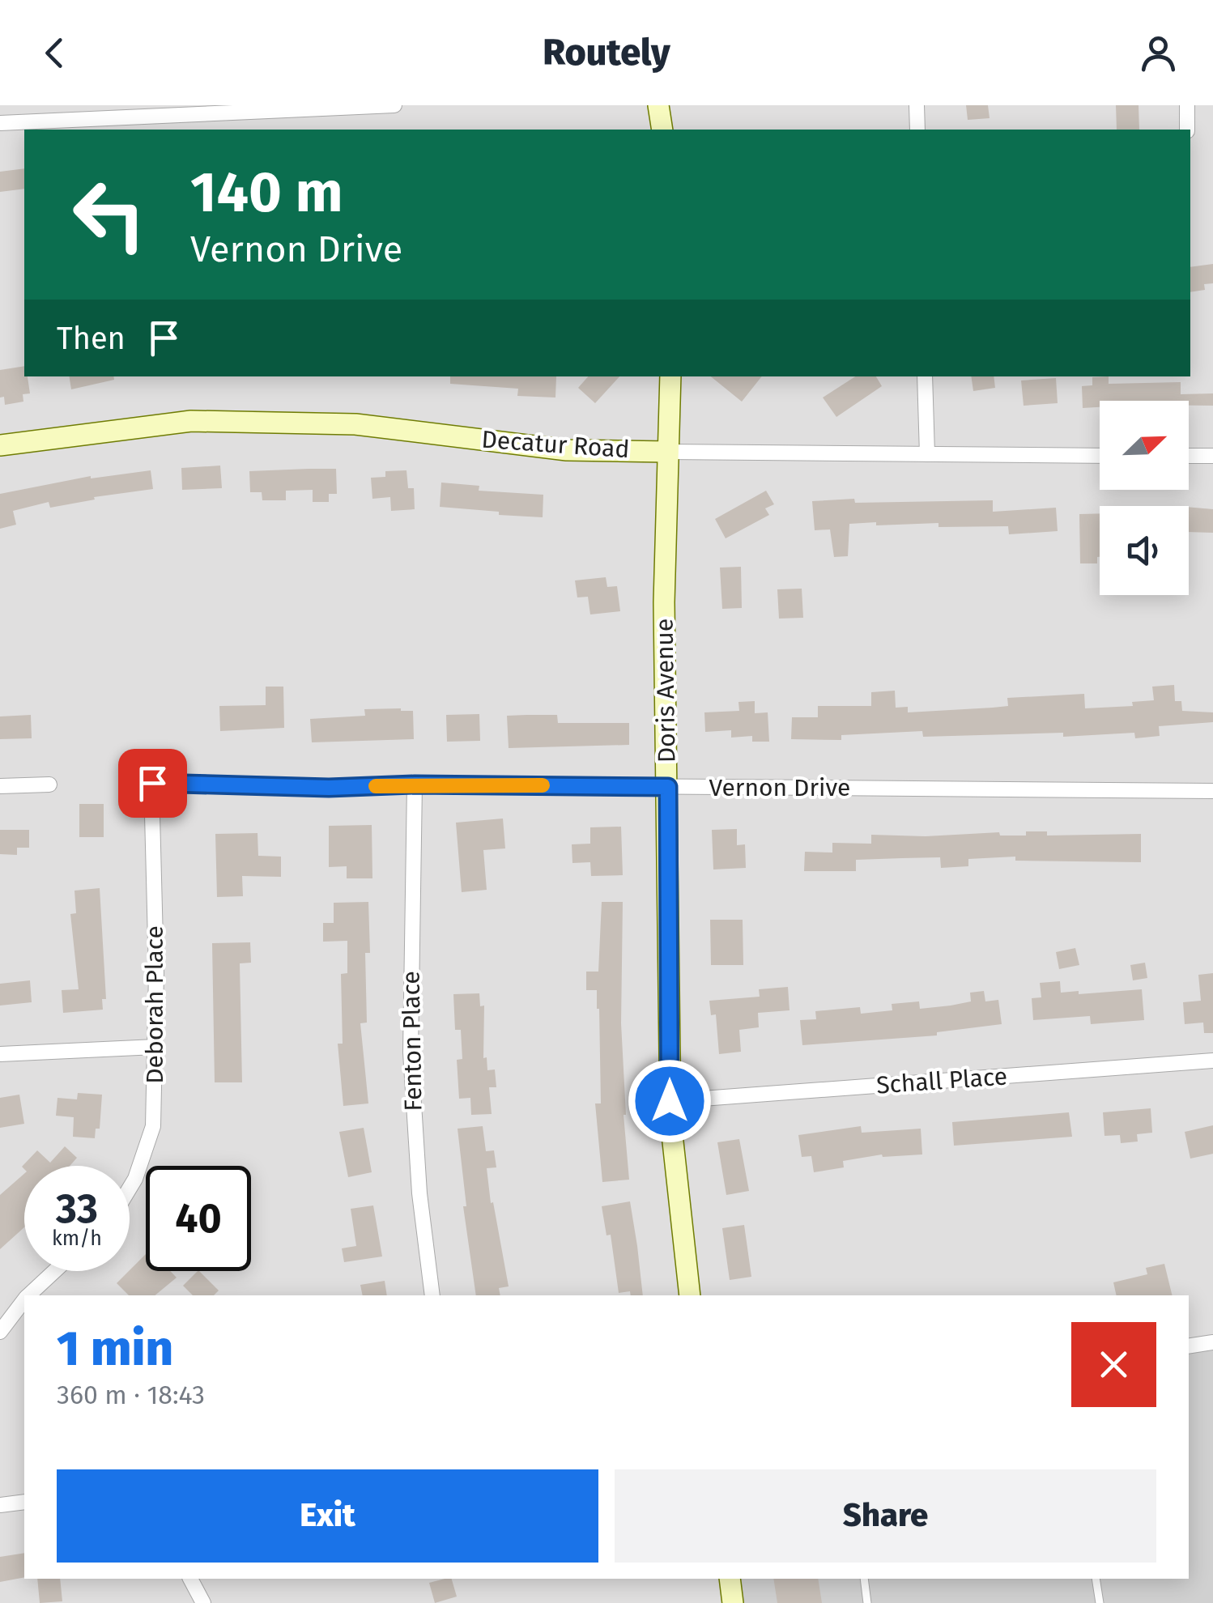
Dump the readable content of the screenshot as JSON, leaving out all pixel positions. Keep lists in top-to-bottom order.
{
  "streets": {
    "street": [
      "Decatur Road",
      "Doris Avenue",
      "Vernon Drive",
      "Deborah Place",
      "Fenton Place",
      "Schall Place"
    ]
  },
  "crossings": [
    ["Decatur Road", "Doris Avenue"],
    ["Doris Avenue", "Vernon Drive"],
    ["Doris Avenue", "Schall Place"],
    ["Vernon Drive", "Deborah Place"],
    ["Vernon Drive", "Fenton Place"]
  ],
  "north": "top right",
  "page": {
    "header": "Routely",
    "turn": ["140 m", "Vernon Drive"],
    "then": "Then",
    "speed": "33 km/h",
    "limit": "40",
    "heading": ["1 min", "360 m · 18:43"],
    "buttons": ["Exit", "Share"]
  }
}
